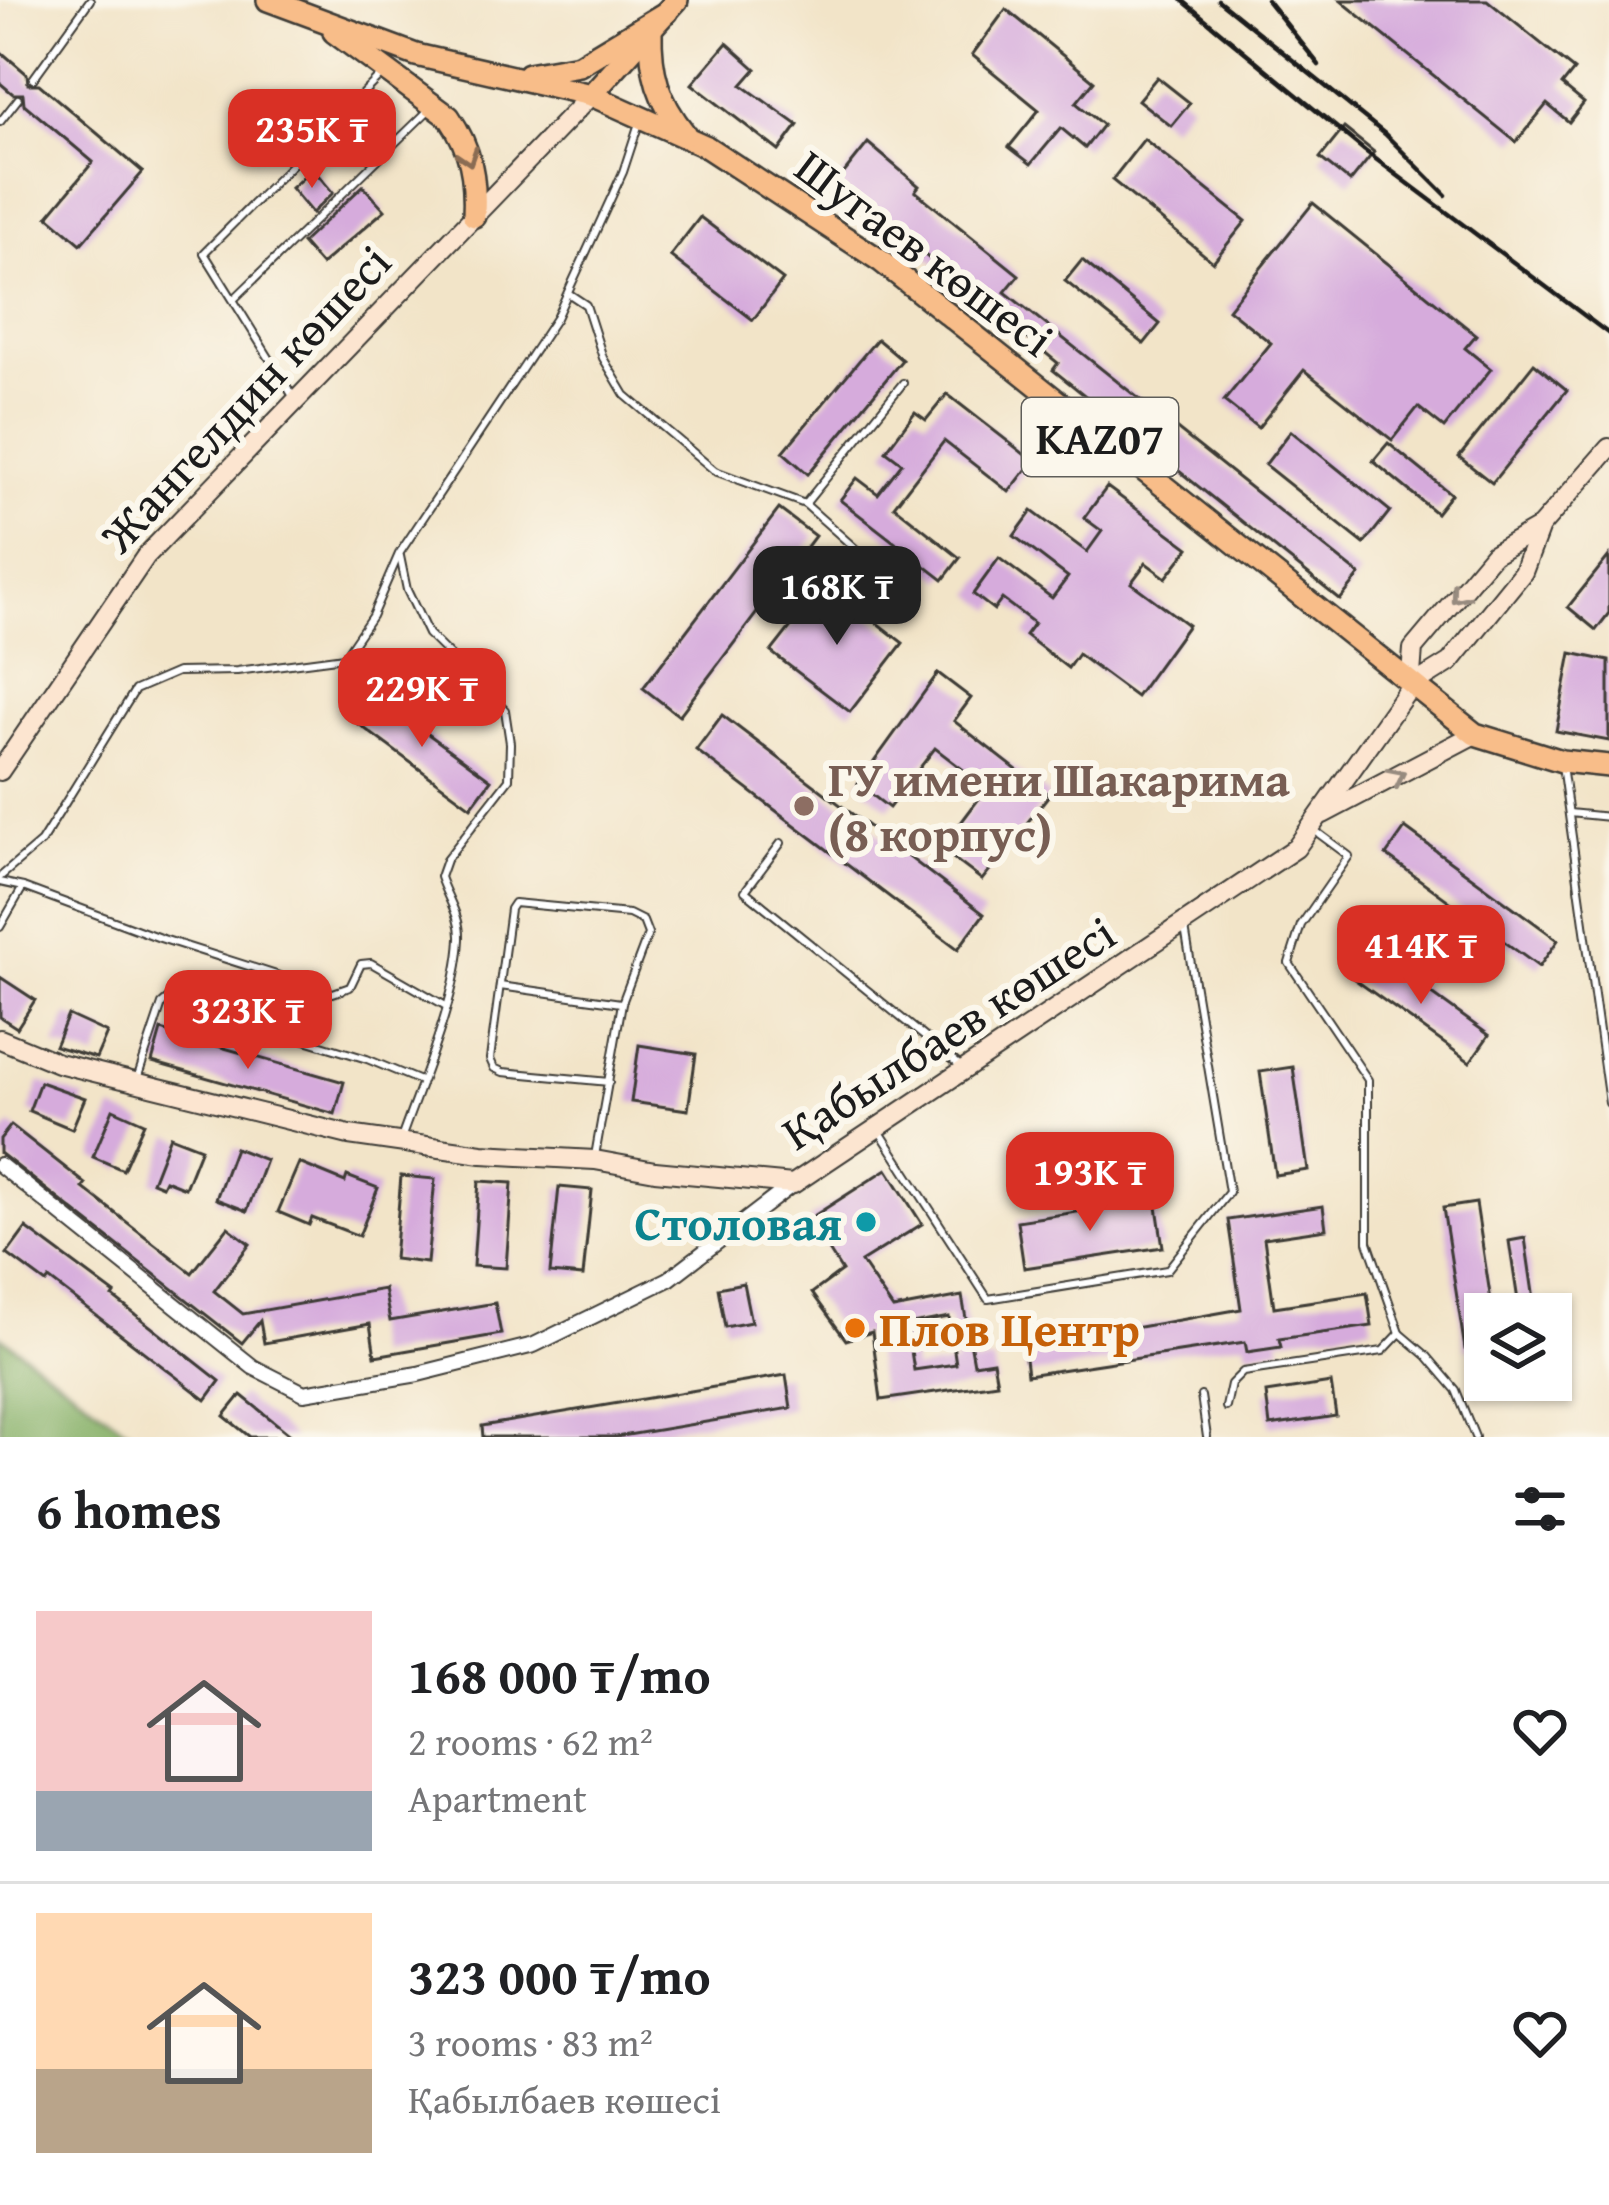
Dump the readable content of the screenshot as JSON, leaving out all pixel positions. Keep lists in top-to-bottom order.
{
  "streets": {
    "highway": ["Шугаев көшесі", "Жангелдин көшесі", "KAZ07"],
    "main road": ["Қабылбаев көшесі"]
  },
  "crossings": [
    ["Шугаев көшесі", "Жангелдин көшесі"],
    ["Шугаев көшесі", "KAZ07"],
    ["Шугаев көшесі", "Қабылбаев көшесі"],
    ["Жангелдин көшесі", "KAZ07"]
  ],
  "places": ["ГУ имени Шакарима (8 корпус)", "Столовая", "Плов Центр"],
  "page": {
    "price": [
      "235K ₸",
      "168K ₸",
      "229K ₸",
      "414K ₸",
      "323K ₸",
      "193K ₸"
    ],
    "heading": "6 homes",
    "list": [
      {
        "name": "168 000 ₸/mo",
        "note": "2 rooms · 62 m² · Apartment"
      },
      {
        "name": "323 000 ₸/mo",
        "note": "3 rooms · 83 m² · Қабылбаев көшесі"
      }
    ]
  }
}
